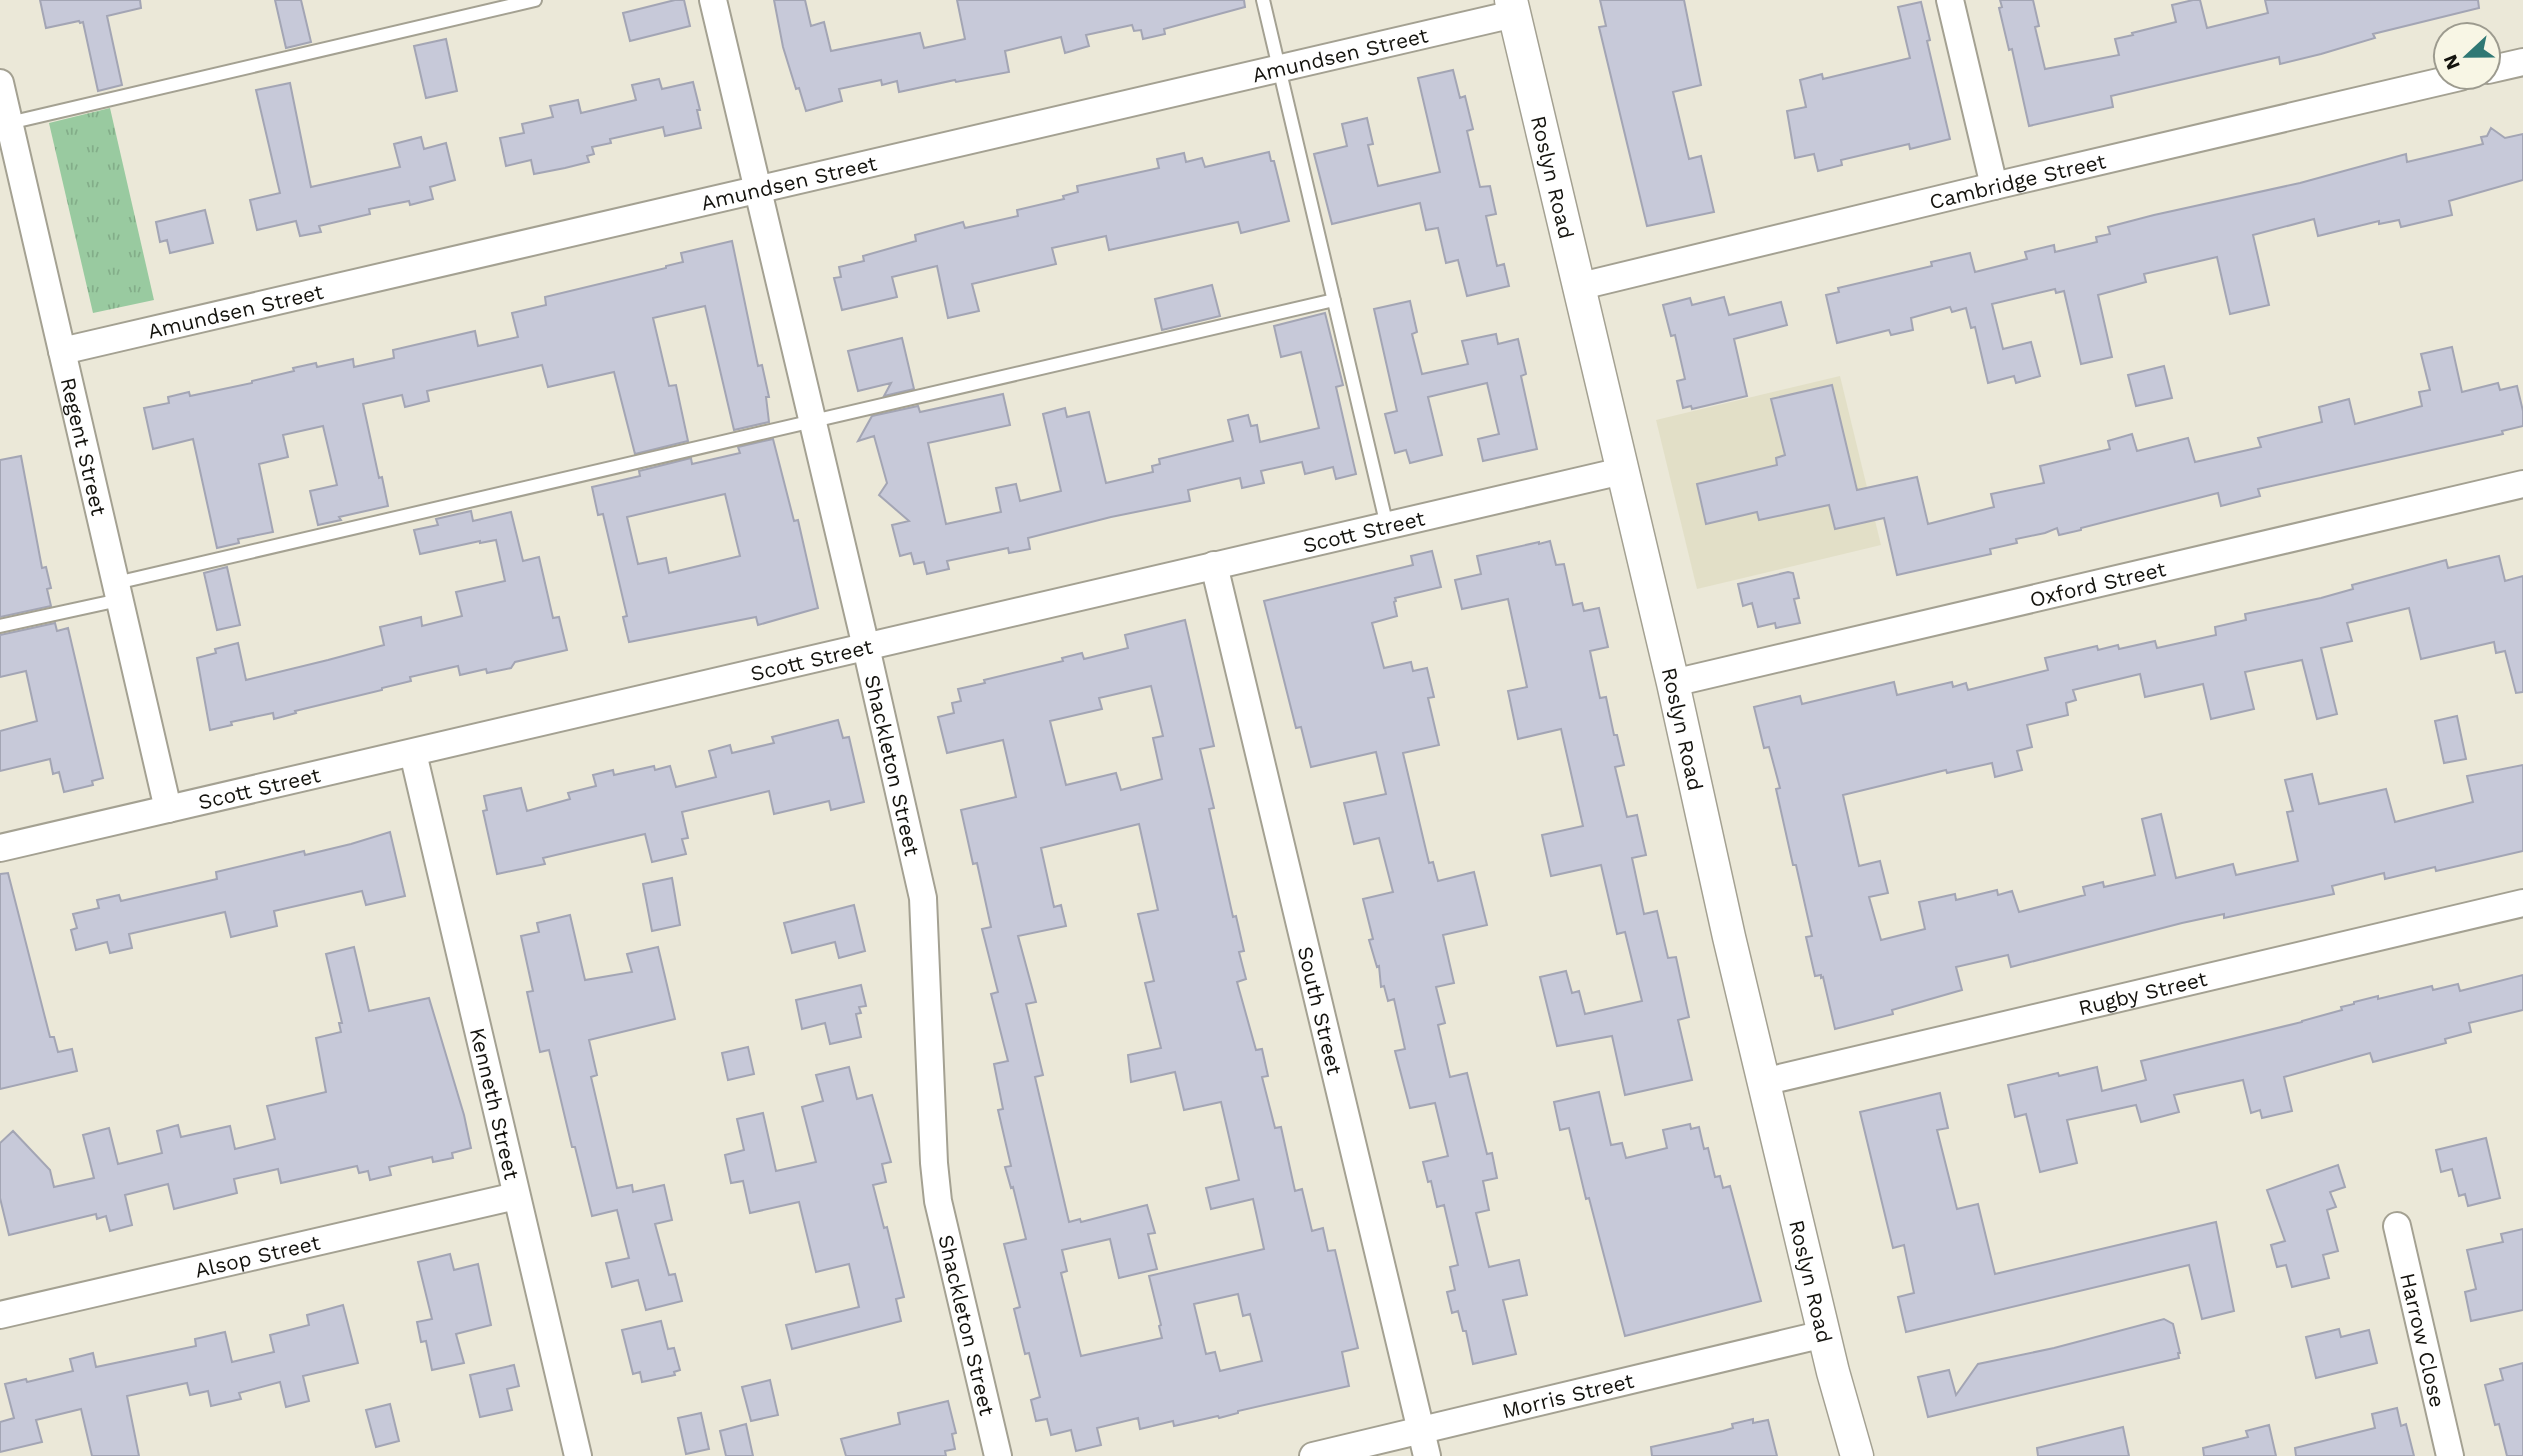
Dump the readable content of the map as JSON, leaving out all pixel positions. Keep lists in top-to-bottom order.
{
  "streets": {
    "street": [
      "Amundsen Street",
      "Roslyn Road",
      "Cambridge Street",
      "Regent Street",
      "Scott Street",
      "Oxford Street",
      "Shackleton Street",
      "Rugby Street",
      "South Street",
      "Kenneth Street",
      "Alsop Street",
      "Harrow Close",
      "Morris Street"
    ]
  },
  "crossings": [
    ["Amundsen Street", "Roslyn Road"],
    ["Amundsen Street", "Regent Street"],
    ["Amundsen Street", "Shackleton Street"],
    ["Roslyn Road", "Cambridge Street"],
    ["Roslyn Road", "Scott Street"],
    ["Roslyn Road", "Oxford Street"],
    ["Roslyn Road", "Rugby Street"],
    ["Roslyn Road", "Morris Street"],
    ["Regent Street", "Scott Street"],
    ["Scott Street", "Shackleton Street"],
    ["Scott Street", "South Street"],
    ["Scott Street", "Kenneth Street"],
    ["South Street", "Morris Street"],
    ["Kenneth Street", "Alsop Street"]
  ],
  "north": "left"
}
